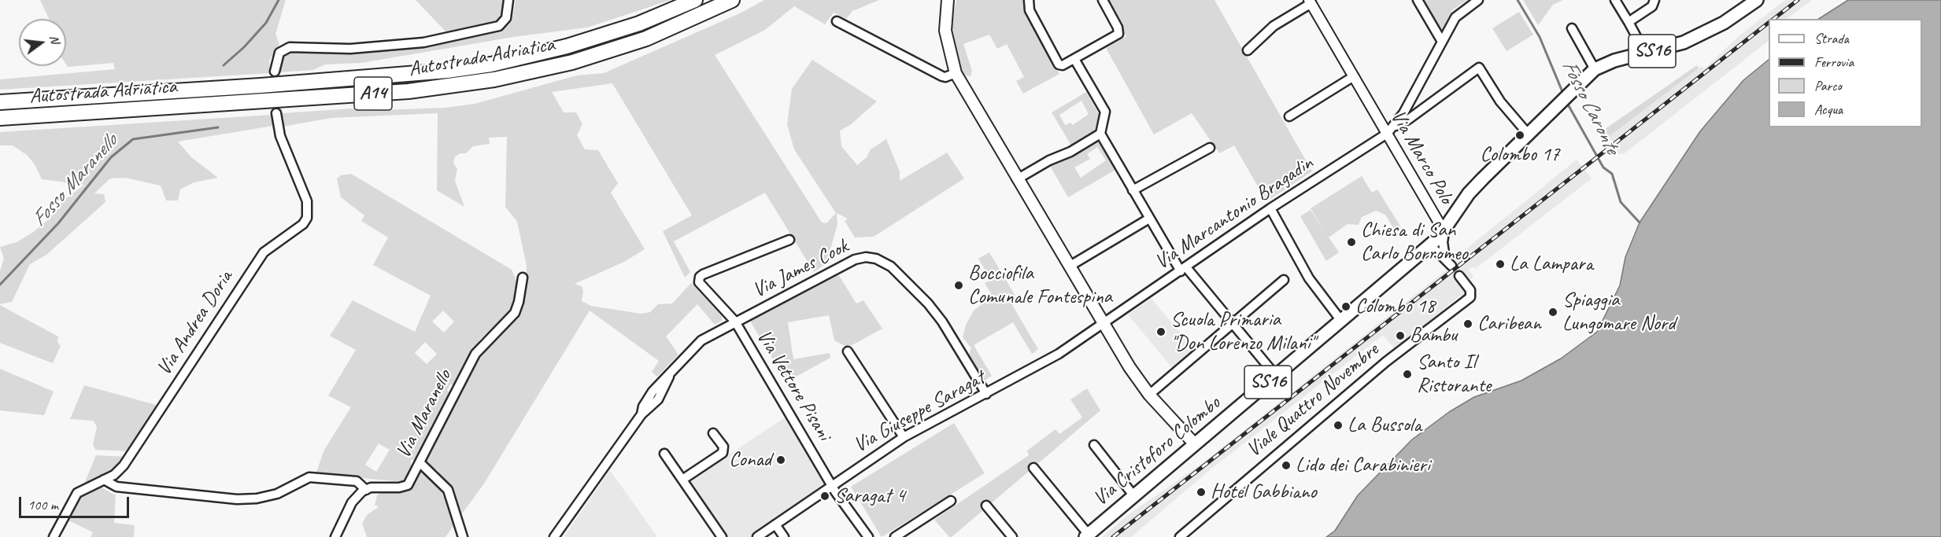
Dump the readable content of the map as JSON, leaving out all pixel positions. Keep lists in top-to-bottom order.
{
  "streets": {
    "highway": ["Autostrada Adriatica", "A14"],
    "main road": ["SS16", "Via Cristoforo Colombo"],
    "street": [
      "Via Marco Polo",
      "Via Marcantonio Bragadin",
      "Via James Cook",
      "Via Andrea Doria",
      "Via Vettore Pisani",
      "Viale Quattro Novembre",
      "Via Giuseppe Saragat",
      "Via Maranello"
    ]
  },
  "crossings": [
    ["Via Marco Polo", "Via Marcantonio Bragadin"],
    ["Via Marco Polo", "Via Cristoforo Colombo"],
    ["Via Marcantonio Bragadin", "Via Giuseppe Saragat"],
    ["Via James Cook", "Via Vettore Pisani"],
    ["Via James Cook", "Via Giuseppe Saragat"],
    ["Via Vettore Pisani", "Via Giuseppe Saragat"]
  ],
  "water": ["Fosso Caronte", "Fosso Maranello"],
  "places": [
    "Colombo 17",
    "Chiesa di San Carlo Borromeo",
    "La Lampara",
    "Bocciofila Comunale Fontespina",
    "Colombo 18",
    "Spiaggia Lungomare Nord",
    "Caribean",
    "Scuola Primaria \"Don Lorenzo Milani\"",
    "Bambu",
    "Santo Il Ristorante",
    "La Bussola",
    "Conad",
    "Lido dei Carabinieri",
    "Hotel Gabbiano",
    "Saragat 4"
  ],
  "legend": [
    "Strada",
    "Ferrovia",
    "Parco",
    "Acqua"
  ],
  "scale_bar": "100 m",
  "north": "right"
}
